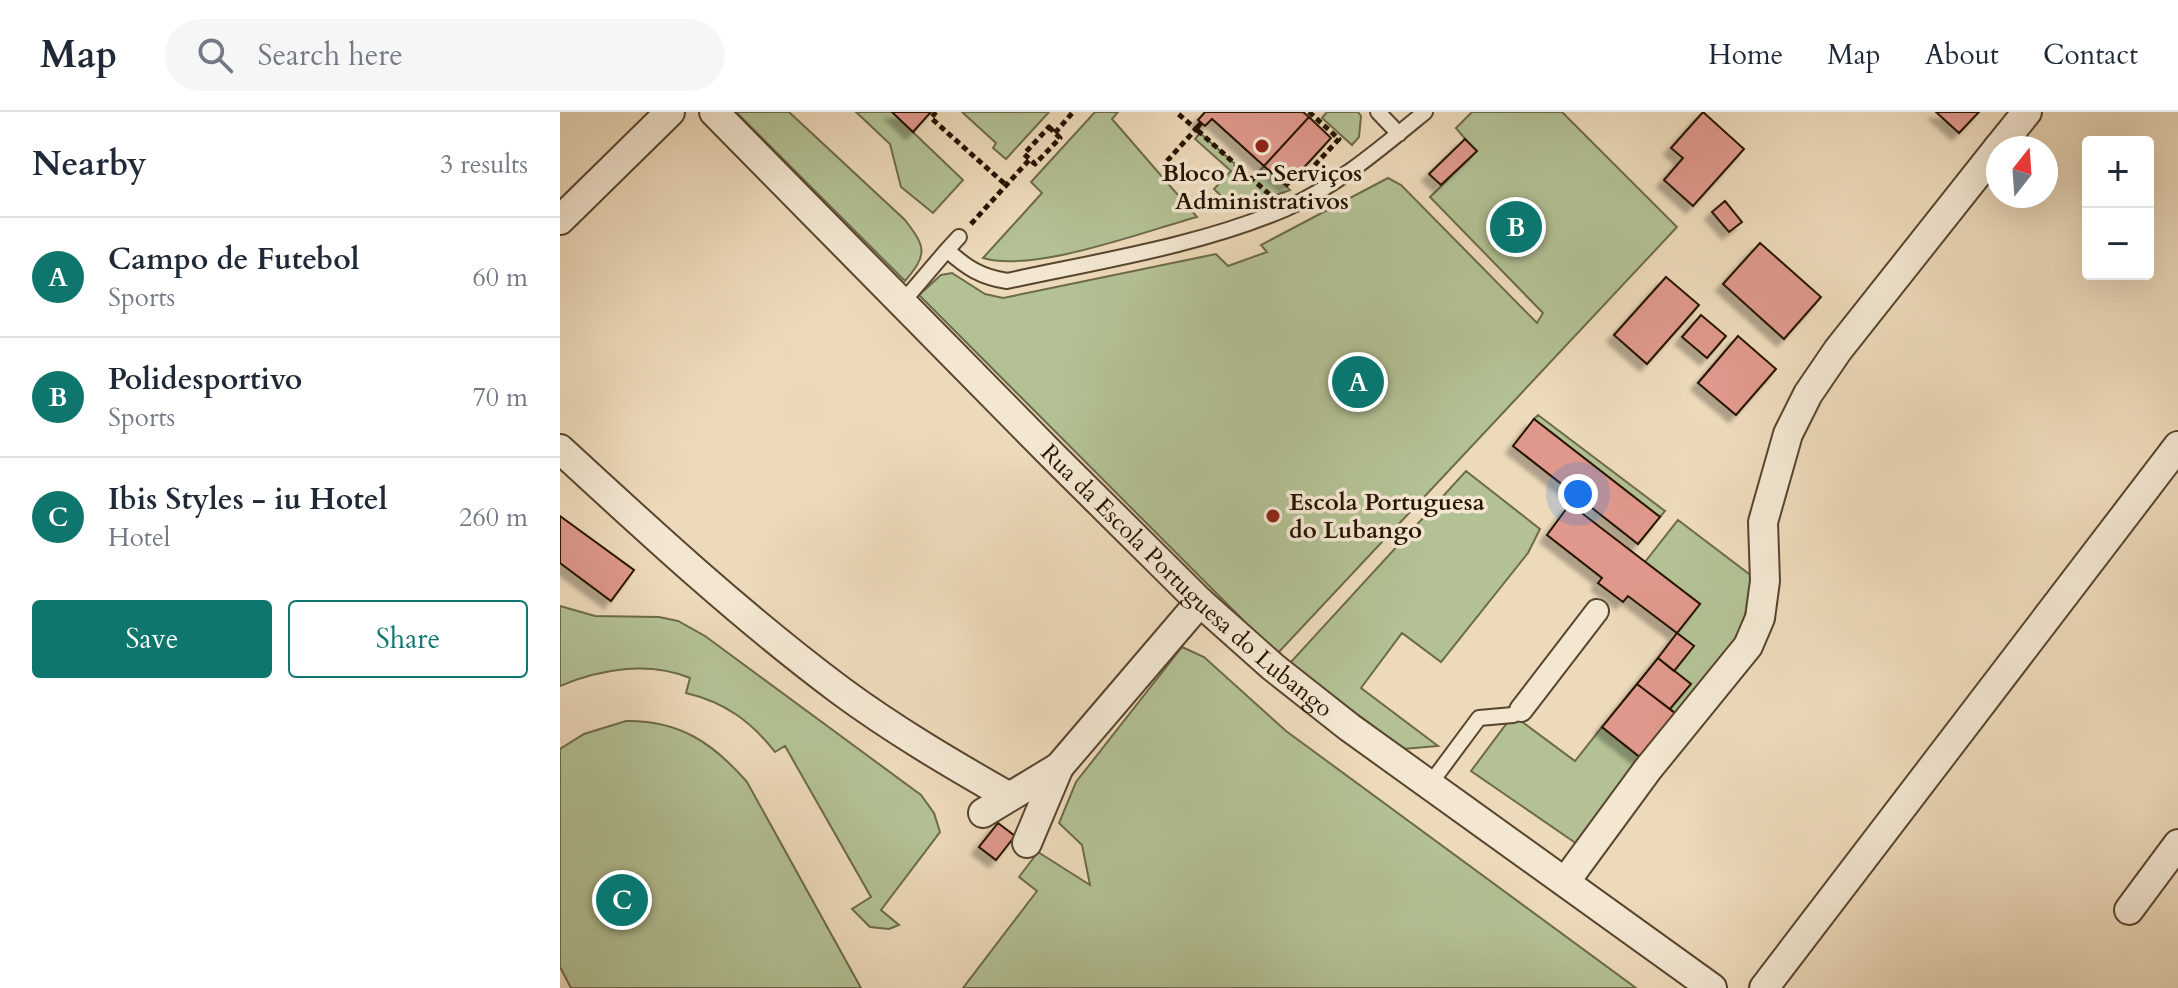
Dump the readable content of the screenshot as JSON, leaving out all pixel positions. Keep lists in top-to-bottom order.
{
  "streets": {
    "street": ["Rua da Escola Portuguesa do Lubango"]
  },
  "places": ["Bloco A - Serviços Administrativos", "Escola Portuguesa do Lubango"],
  "north": "top",
  "page": {
    "header": "Map",
    "search": "Search here",
    "nav": [
      "Home",
      "Map",
      "About",
      "Contact"
    ],
    "heading": ["Nearby", "3 results"],
    "map_buttons": ["+", "−"],
    "pins": ["B", "A", "C"],
    "list": [
      {
        "mark": "A",
        "name": "Campo de Futebol",
        "note": "Sports",
        "value": "60 m"
      },
      {
        "mark": "B",
        "name": "Polidesportivo",
        "note": "Sports",
        "value": "70 m"
      },
      {
        "mark": "C",
        "name": "Ibis Styles - iu Hotel",
        "note": "Hotel",
        "value": "260 m"
      }
    ],
    "buttons": ["Save", "Share"]
  }
}
